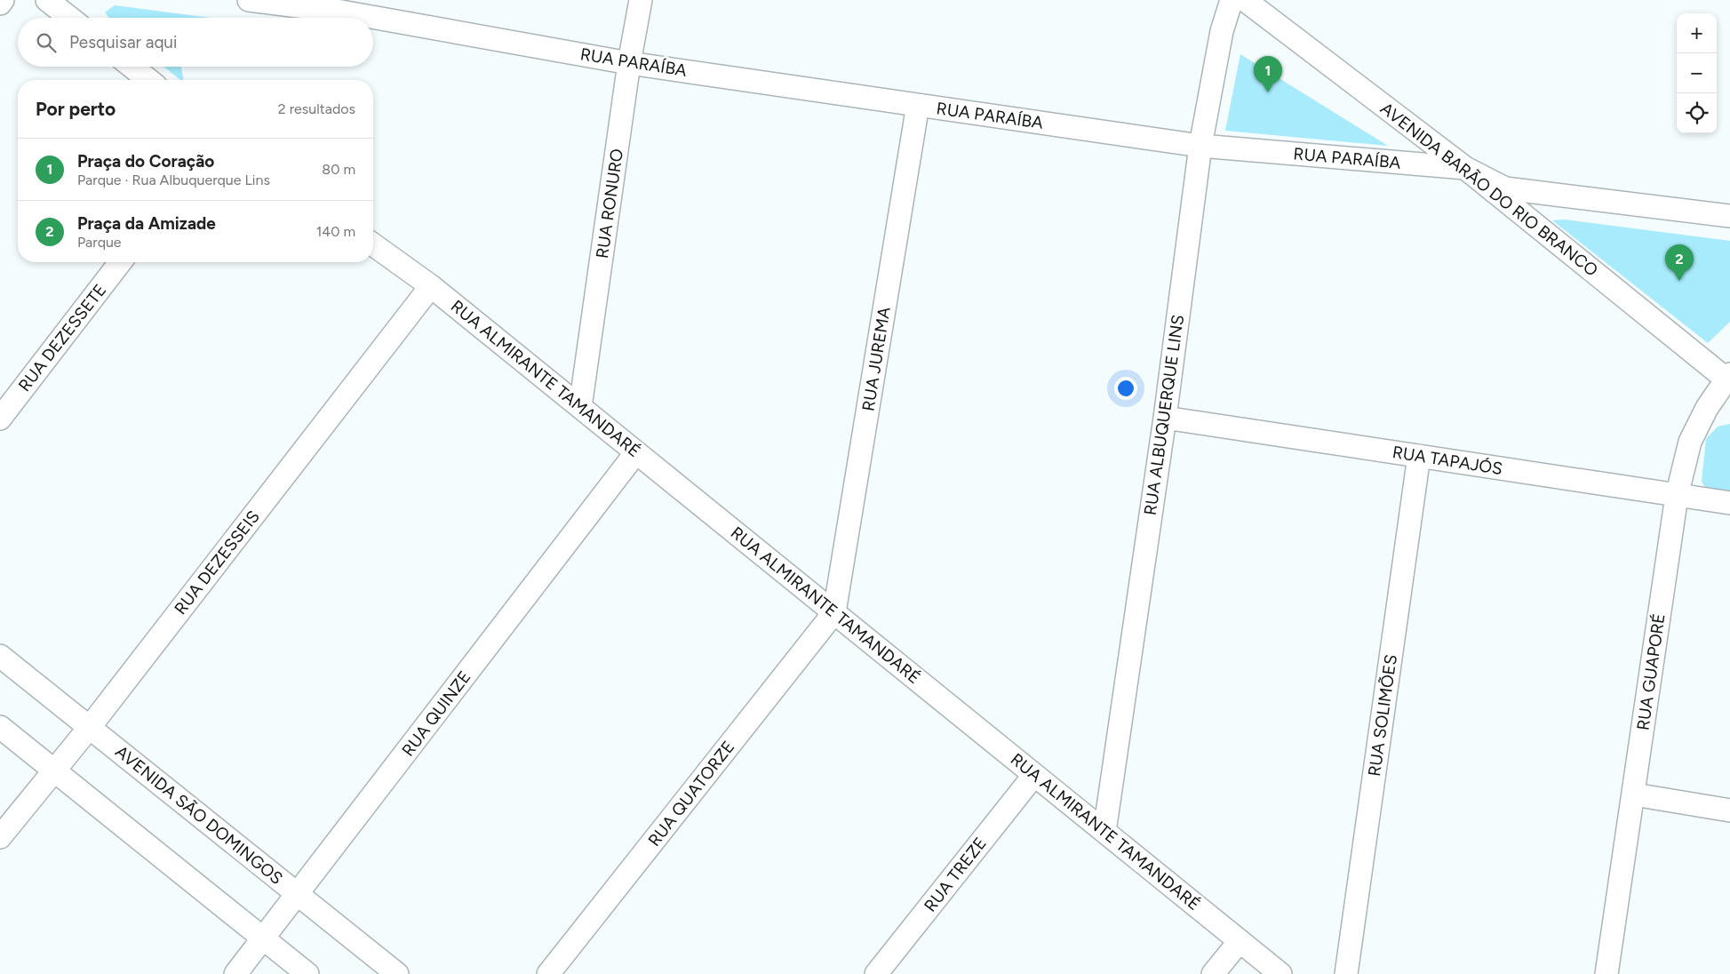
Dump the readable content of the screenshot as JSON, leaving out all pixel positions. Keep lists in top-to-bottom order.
{
  "streets": {
    "street": [
      "RUA PARAÍBA",
      "AVENIDA BARÃO DO RIO BRANCO",
      "RUA RONURO",
      "RUA DEZESSETE",
      "RUA JUREMA",
      "RUA ALMIRANTE TAMANDARÉ",
      "RUA ALBUQUERQUE LINS",
      "RUA TAPAJÓS",
      "RUA DEZESSEIS",
      "RUA GUAPORÉ",
      "RUA QUINZE",
      "RUA SOLIMÕES",
      "RUA QUATORZE",
      "AVENIDA SÃO DOMINGOS",
      "RUA TREZE"
    ]
  },
  "crossings": [
    ["RUA PARAÍBA", "AVENIDA BARÃO DO RIO BRANCO"],
    ["RUA PARAÍBA", "RUA RONURO"],
    ["RUA PARAÍBA", "RUA JUREMA"],
    ["RUA PARAÍBA", "RUA ALBUQUERQUE LINS"],
    ["AVENIDA BARÃO DO RIO BRANCO", "RUA GUAPORÉ"],
    ["RUA RONURO", "RUA ALMIRANTE TAMANDARÉ"],
    ["RUA JUREMA", "RUA ALMIRANTE TAMANDARÉ"],
    ["RUA JUREMA", "RUA QUATORZE"],
    ["RUA ALMIRANTE TAMANDARÉ", "RUA ALBUQUERQUE LINS"],
    ["RUA ALMIRANTE TAMANDARÉ", "RUA DEZESSEIS"],
    ["RUA ALMIRANTE TAMANDARÉ", "RUA QUINZE"],
    ["RUA ALMIRANTE TAMANDARÉ", "RUA QUATORZE"],
    ["RUA ALMIRANTE TAMANDARÉ", "RUA TREZE"],
    ["RUA ALBUQUERQUE LINS", "RUA TAPAJÓS"],
    ["RUA TAPAJÓS", "RUA GUAPORÉ"],
    ["RUA TAPAJÓS", "RUA SOLIMÕES"],
    ["RUA DEZESSEIS", "AVENIDA SÃO DOMINGOS"],
    ["RUA QUINZE", "AVENIDA SÃO DOMINGOS"]
  ],
  "page": {
    "map_buttons": ["+", "−"],
    "search": "Pesquisar aqui",
    "pins": ["1", "2"],
    "heading": ["Por perto", "2 resultados"],
    "list": [
      {
        "mark": "1",
        "name": "Praça do Coração",
        "note": "Parque · Rua Albuquerque Lins",
        "value": "80 m"
      },
      {
        "mark": "2",
        "name": "Praça da Amizade",
        "note": "Parque",
        "value": "140 m"
      }
    ]
  }
}
